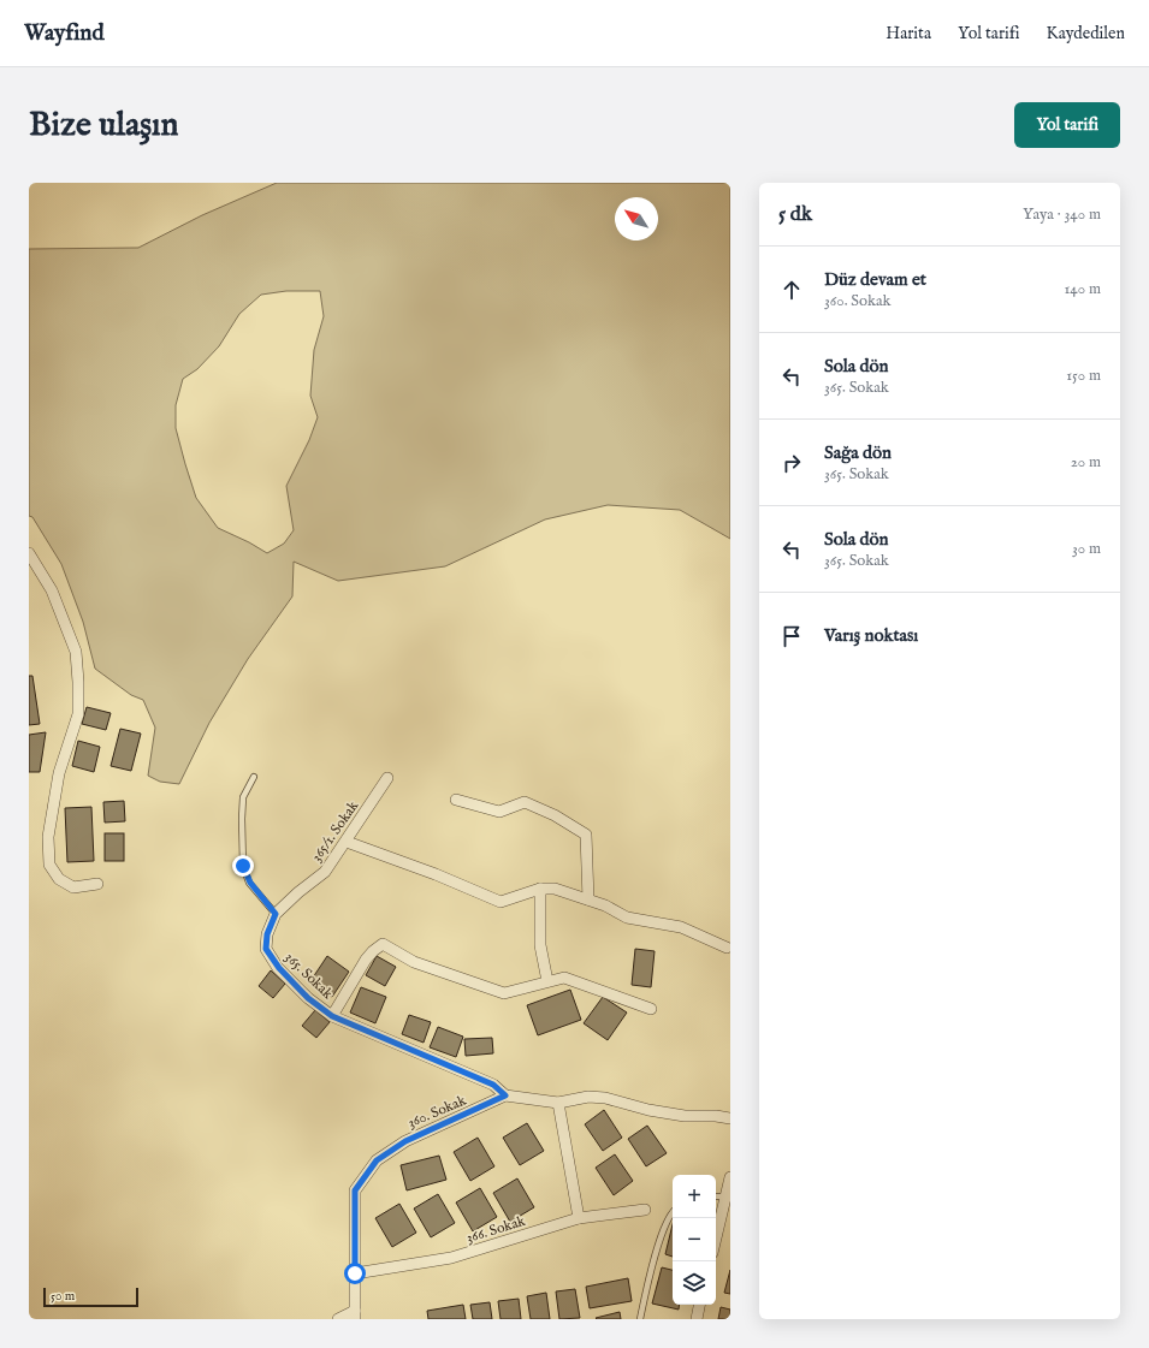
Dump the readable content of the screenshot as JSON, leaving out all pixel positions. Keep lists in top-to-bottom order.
{
  "streets": {
    "street": [
      "365/1. Sokak",
      "365. Sokak",
      "360. Sokak",
      "366. Sokak"
    ]
  },
  "crossings": [
    ["365/1. Sokak", "365. Sokak"],
    ["365. Sokak", "360. Sokak"],
    ["360. Sokak", "366. Sokak"]
  ],
  "scale_bar": "50 m",
  "north": "top left",
  "page": {
    "header": "Wayfind",
    "nav": ["Harita", "Yol tarifi", "Kaydedilen"],
    "buttons": "Yol tarifi",
    "title": "Bize ulaşın",
    "heading": ["5 dk", "Yaya · 340 m"],
    "list": [
      ["Düz devam et", "360. Sokak", "140 m"],
      ["Sola dön", "365. Sokak", "150 m"],
      ["Sağa dön", "365. Sokak", "20 m"],
      ["Sola dön", "365. Sokak", "30 m"],
      "Varış noktası"
    ],
    "map_buttons": ["+", "−"],
    "scale": "50 m"
  }
}
